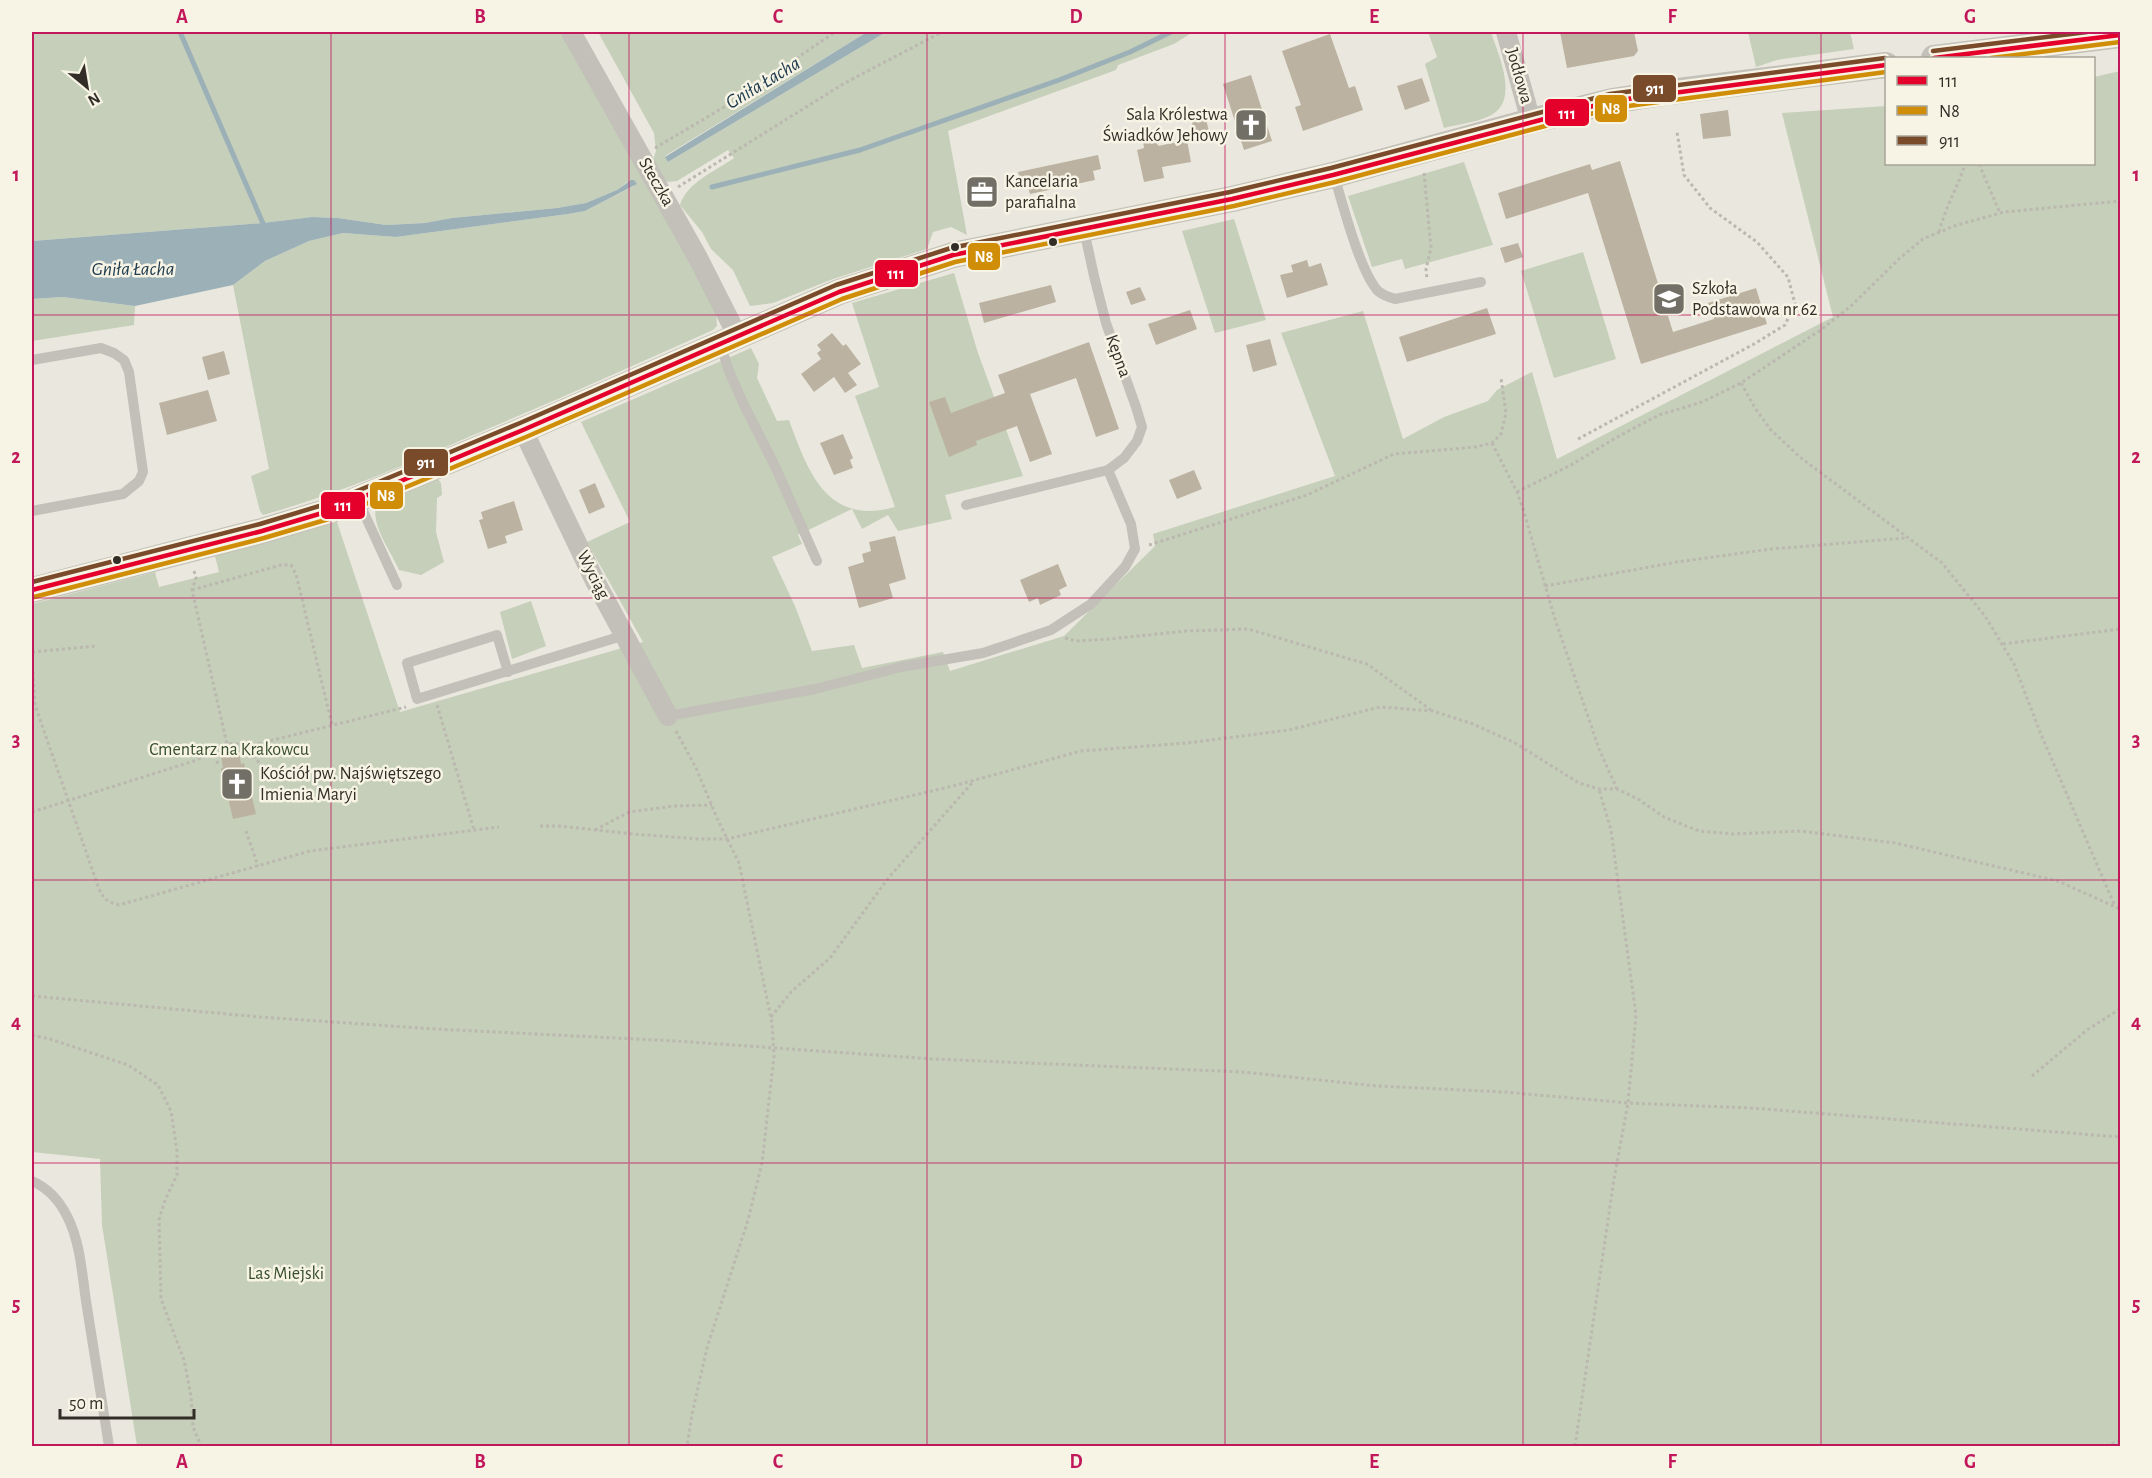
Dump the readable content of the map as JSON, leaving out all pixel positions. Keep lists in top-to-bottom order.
{
  "streets": {
    "street": ["Jodłowa", "Steczka", "Wyciąg"],
    "lane": ["Kępna"]
  },
  "water": ["Gniła Łacha"],
  "parks": ["Cmentarz na Krakowcu", "Las Miejski"],
  "places": {
    "church": ["Sala Królestwa Świadków Jehowy", "Kościół pw. Najświętszego Imienia Maryi"],
    "office": ["Kancelaria parafialna"],
    "school or university": ["Szkoła Podstawowa nr 62"]
  },
  "lines": ["transit line 911", "transit line 111", "transit line N8"],
  "legend": ["111", "N8", "911"],
  "scale_bar": "50 m",
  "north": "bottom right",
  "grid": {
    "columns": [
      "A",
      "B",
      "C",
      "D",
      "E",
      "F",
      "G"
    ],
    "rows": [
      "1",
      "2",
      "3",
      "4",
      "5"
    ]
  }
}
